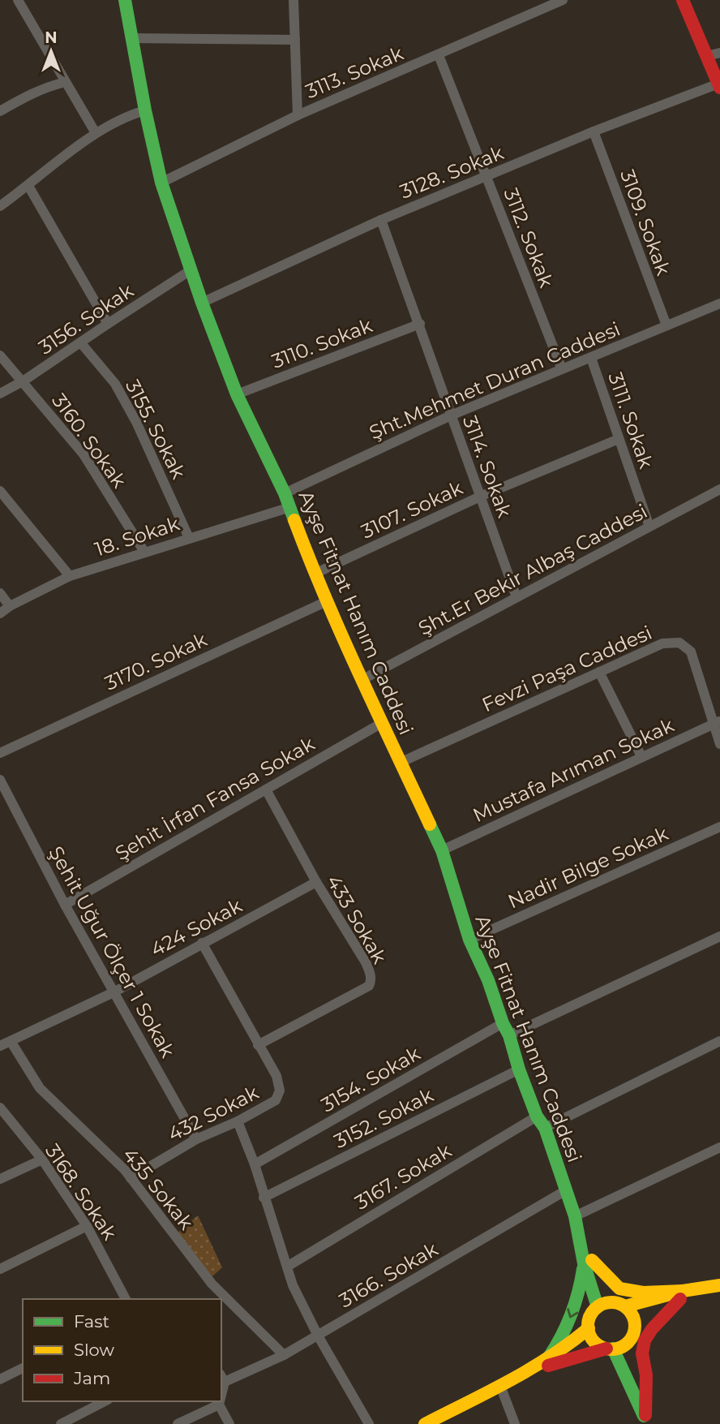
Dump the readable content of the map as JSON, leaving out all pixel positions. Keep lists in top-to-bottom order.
{
  "streets": {
    "street": [
      "3113. Sokak",
      "3128. Sokak",
      "3109. Sokak",
      "3112. Sokak",
      "3156. Sokak",
      "3110. Sokak",
      "Şht.Mehmet Duran Caddesi",
      "3111. Sokak",
      "3155. Sokak",
      "3160. Sokak",
      "3114. Sokak",
      "3107. Sokak",
      "18. Sokak",
      "Şht.Er Bekir Albaş Caddesi",
      "Ayşe Fitnat Hanım Caddesi",
      "3170. Sokak",
      "Fevzi Paşa Caddesi",
      "Mustafa Arıman Sokak",
      "Şehit İrfan Fansa Sokak",
      "Nadir Bilge Sokak",
      "433 Sokak",
      "424 Sokak",
      "Şehit Uğur Ölçer 1 Sokak",
      "3154. Sokak",
      "432 Sokak",
      "3152. Sokak",
      "3167. Sokak",
      "435 Sokak",
      "3168. Sokak",
      "3166. Sokak"
    ]
  },
  "crossings": [
    ["3113. Sokak", "3112. Sokak"],
    ["3113. Sokak", "Ayşe Fitnat Hanım Caddesi"],
    ["3128. Sokak", "3109. Sokak"],
    ["3128. Sokak", "3112. Sokak"],
    ["3128. Sokak", "3114. Sokak"],
    ["3128. Sokak", "Ayşe Fitnat Hanım Caddesi"],
    ["3109. Sokak", "Şht.Mehmet Duran Caddesi"],
    ["3112. Sokak", "Şht.Mehmet Duran Caddesi"],
    ["3156. Sokak", "3155. Sokak"],
    ["3156. Sokak", "3160. Sokak"],
    ["3156. Sokak", "Ayşe Fitnat Hanım Caddesi"],
    ["3110. Sokak", "3114. Sokak"],
    ["3110. Sokak", "Ayşe Fitnat Hanım Caddesi"],
    ["Şht.Mehmet Duran Caddesi", "3111. Sokak"],
    ["Şht.Mehmet Duran Caddesi", "3114. Sokak"],
    ["Şht.Mehmet Duran Caddesi", "Ayşe Fitnat Hanım Caddesi"],
    ["3111. Sokak", "3107. Sokak"],
    ["3111. Sokak", "Şht.Er Bekir Albaş Caddesi"],
    ["3155. Sokak", "18. Sokak"],
    ["3160. Sokak", "18. Sokak"],
    ["3114. Sokak", "3107. Sokak"],
    ["3114. Sokak", "Şht.Er Bekir Albaş Caddesi"],
    ["3107. Sokak", "Ayşe Fitnat Hanım Caddesi"],
    ["18. Sokak", "Ayşe Fitnat Hanım Caddesi"],
    ["Şht.Er Bekir Albaş Caddesi", "Ayşe Fitnat Hanım Caddesi"],
    ["Ayşe Fitnat Hanım Caddesi", "3170. Sokak"],
    ["Ayşe Fitnat Hanım Caddesi", "Fevzi Paşa Caddesi"],
    ["Ayşe Fitnat Hanım Caddesi", "Mustafa Arıman Sokak"],
    ["Ayşe Fitnat Hanım Caddesi", "Şehit İrfan Fansa Sokak"],
    ["Ayşe Fitnat Hanım Caddesi", "Nadir Bilge Sokak"],
    ["Ayşe Fitnat Hanım Caddesi", "3154. Sokak"],
    ["Ayşe Fitnat Hanım Caddesi", "3152. Sokak"],
    ["Ayşe Fitnat Hanım Caddesi", "3167. Sokak"],
    ["Ayşe Fitnat Hanım Caddesi", "3166. Sokak"],
    ["Fevzi Paşa Caddesi", "Mustafa Arıman Sokak"],
    ["Şehit İrfan Fansa Sokak", "433 Sokak"],
    ["Şehit İrfan Fansa Sokak", "Şehit Uğur Ölçer 1 Sokak"],
    ["433 Sokak", "424 Sokak"],
    ["433 Sokak", "432 Sokak"],
    ["424 Sokak", "Şehit Uğur Ölçer 1 Sokak"],
    ["424 Sokak", "432 Sokak"],
    ["424 Sokak", "435 Sokak"],
    ["Şehit Uğur Ölçer 1 Sokak", "432 Sokak"],
    ["432 Sokak", "435 Sokak"],
    ["435 Sokak", "3166. Sokak"]
  ],
  "legend": ["Fast", "Slow", "Jam"],
  "north": "top"
}
